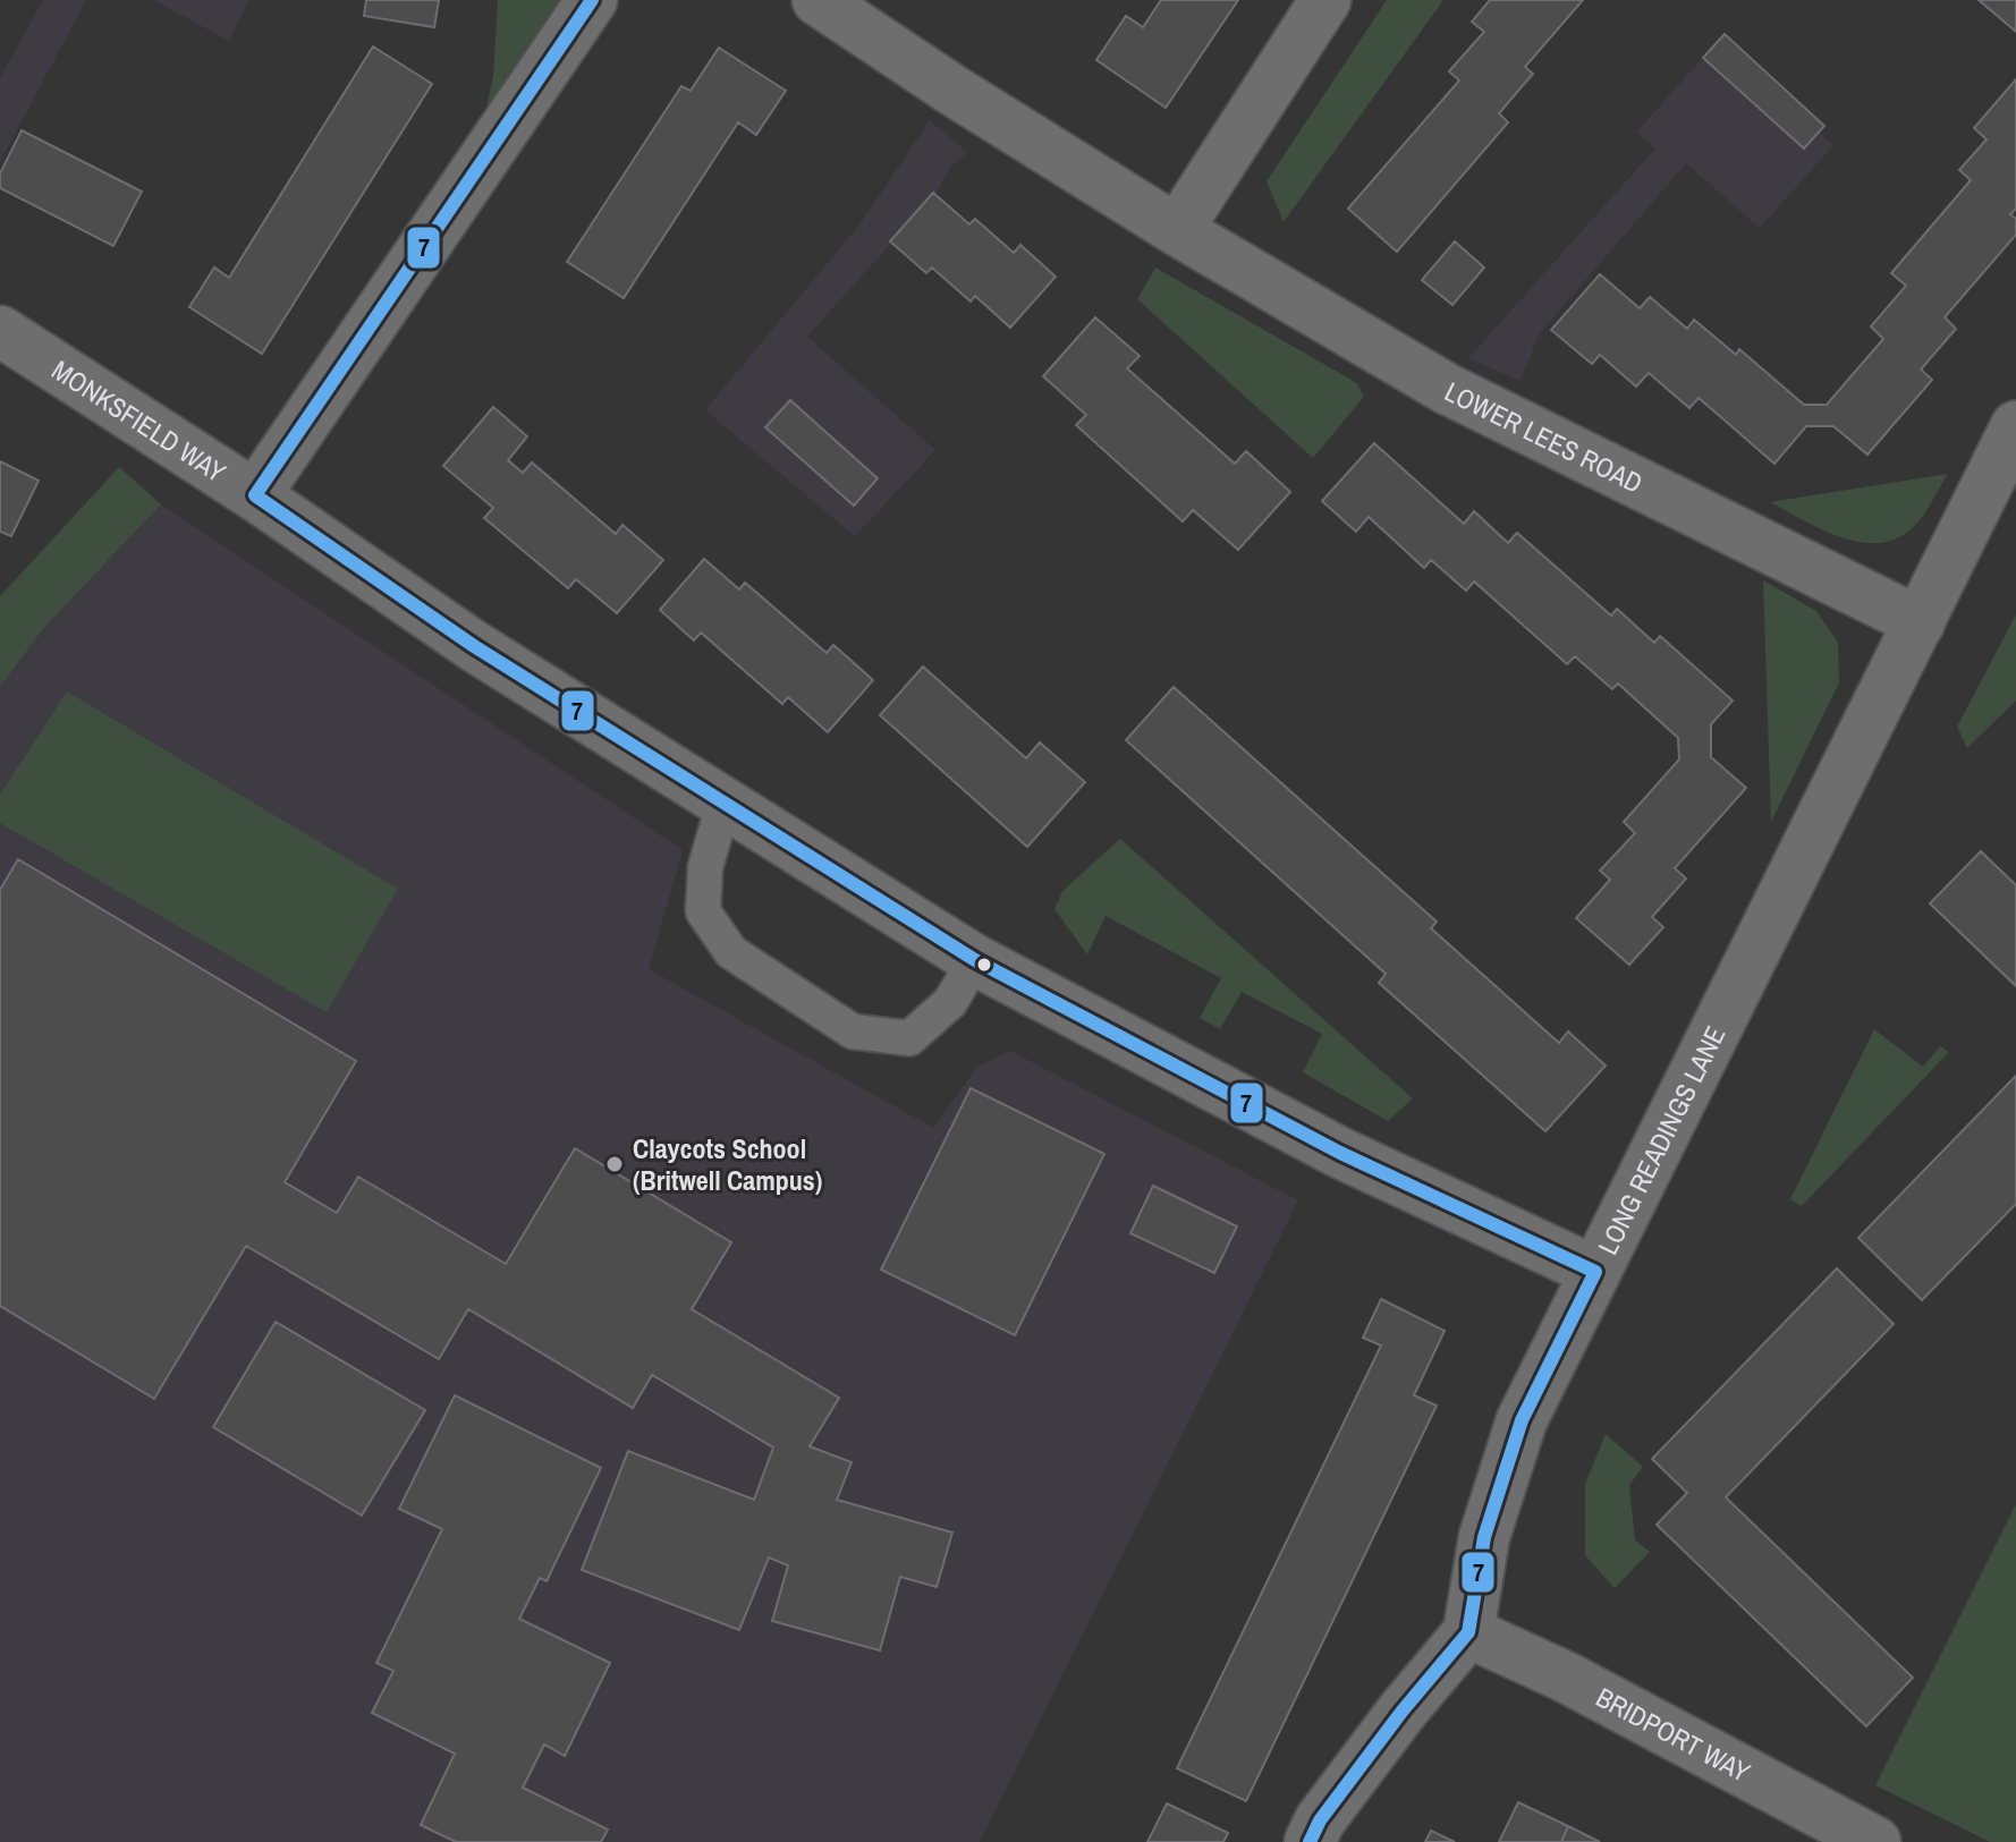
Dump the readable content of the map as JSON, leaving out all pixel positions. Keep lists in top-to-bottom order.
{
  "streets": {
    "street": [
      "MONKSFIELD WAY",
      "LOWER LEES ROAD",
      "LONG READINGS LANE",
      "BRIDPORT WAY"
    ]
  },
  "crossings": [
    ["MONKSFIELD WAY", "LONG READINGS LANE"],
    ["LOWER LEES ROAD", "LONG READINGS LANE"],
    ["LONG READINGS LANE", "BRIDPORT WAY"]
  ],
  "places": ["Claycots School (Britwell Campus)"],
  "lines": ["transit line 7"]
}
